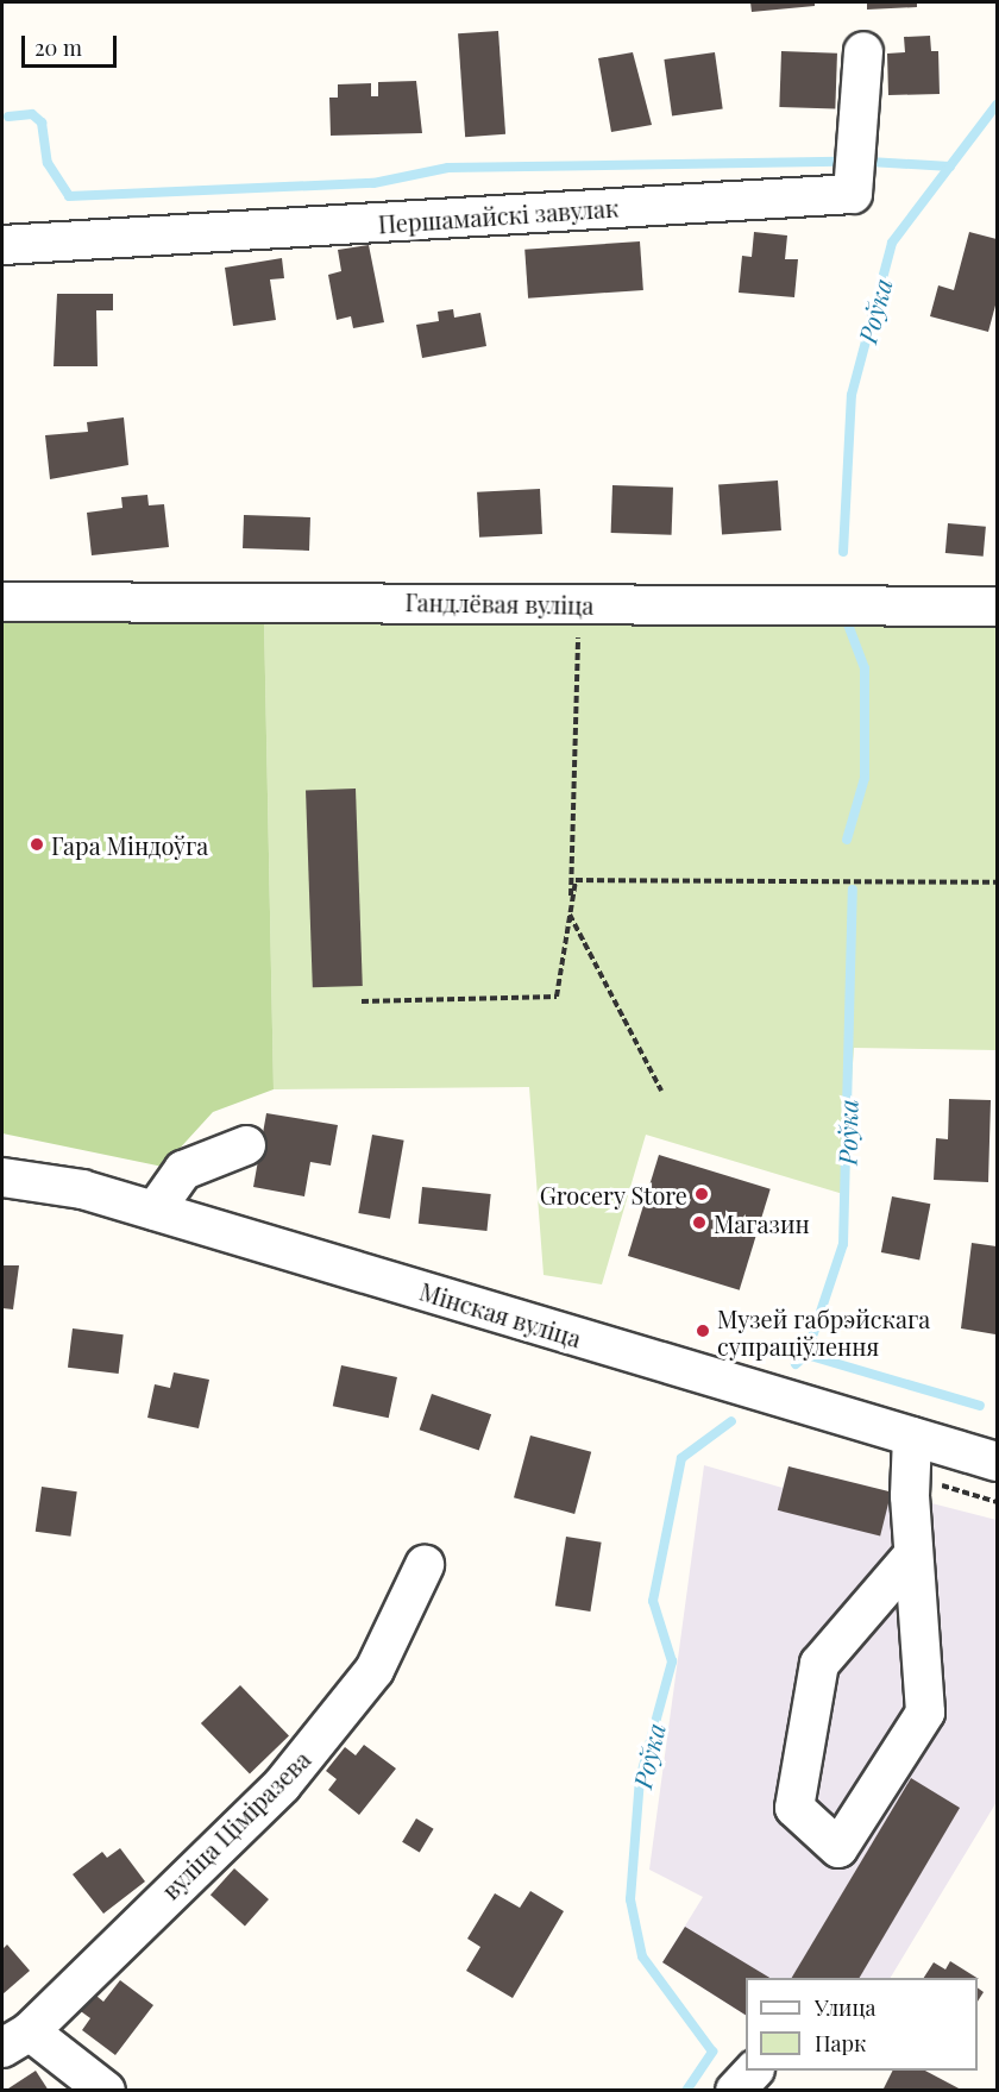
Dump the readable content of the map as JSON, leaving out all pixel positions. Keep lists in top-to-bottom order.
{
  "streets": {
    "street": [
      "Першамайскі завулак",
      "Гандлёвая вуліца",
      "Мінская вуліца",
      "вуліца Ціміразева"
    ]
  },
  "water": ["Роўка"],
  "places": [
    "Гара Міндоўга",
    "Grocery Store",
    "Магазин",
    "Музей габрэйскага супраціўлення"
  ],
  "legend": ["Улица", "Парк"],
  "scale_bar": "20 m"
}
